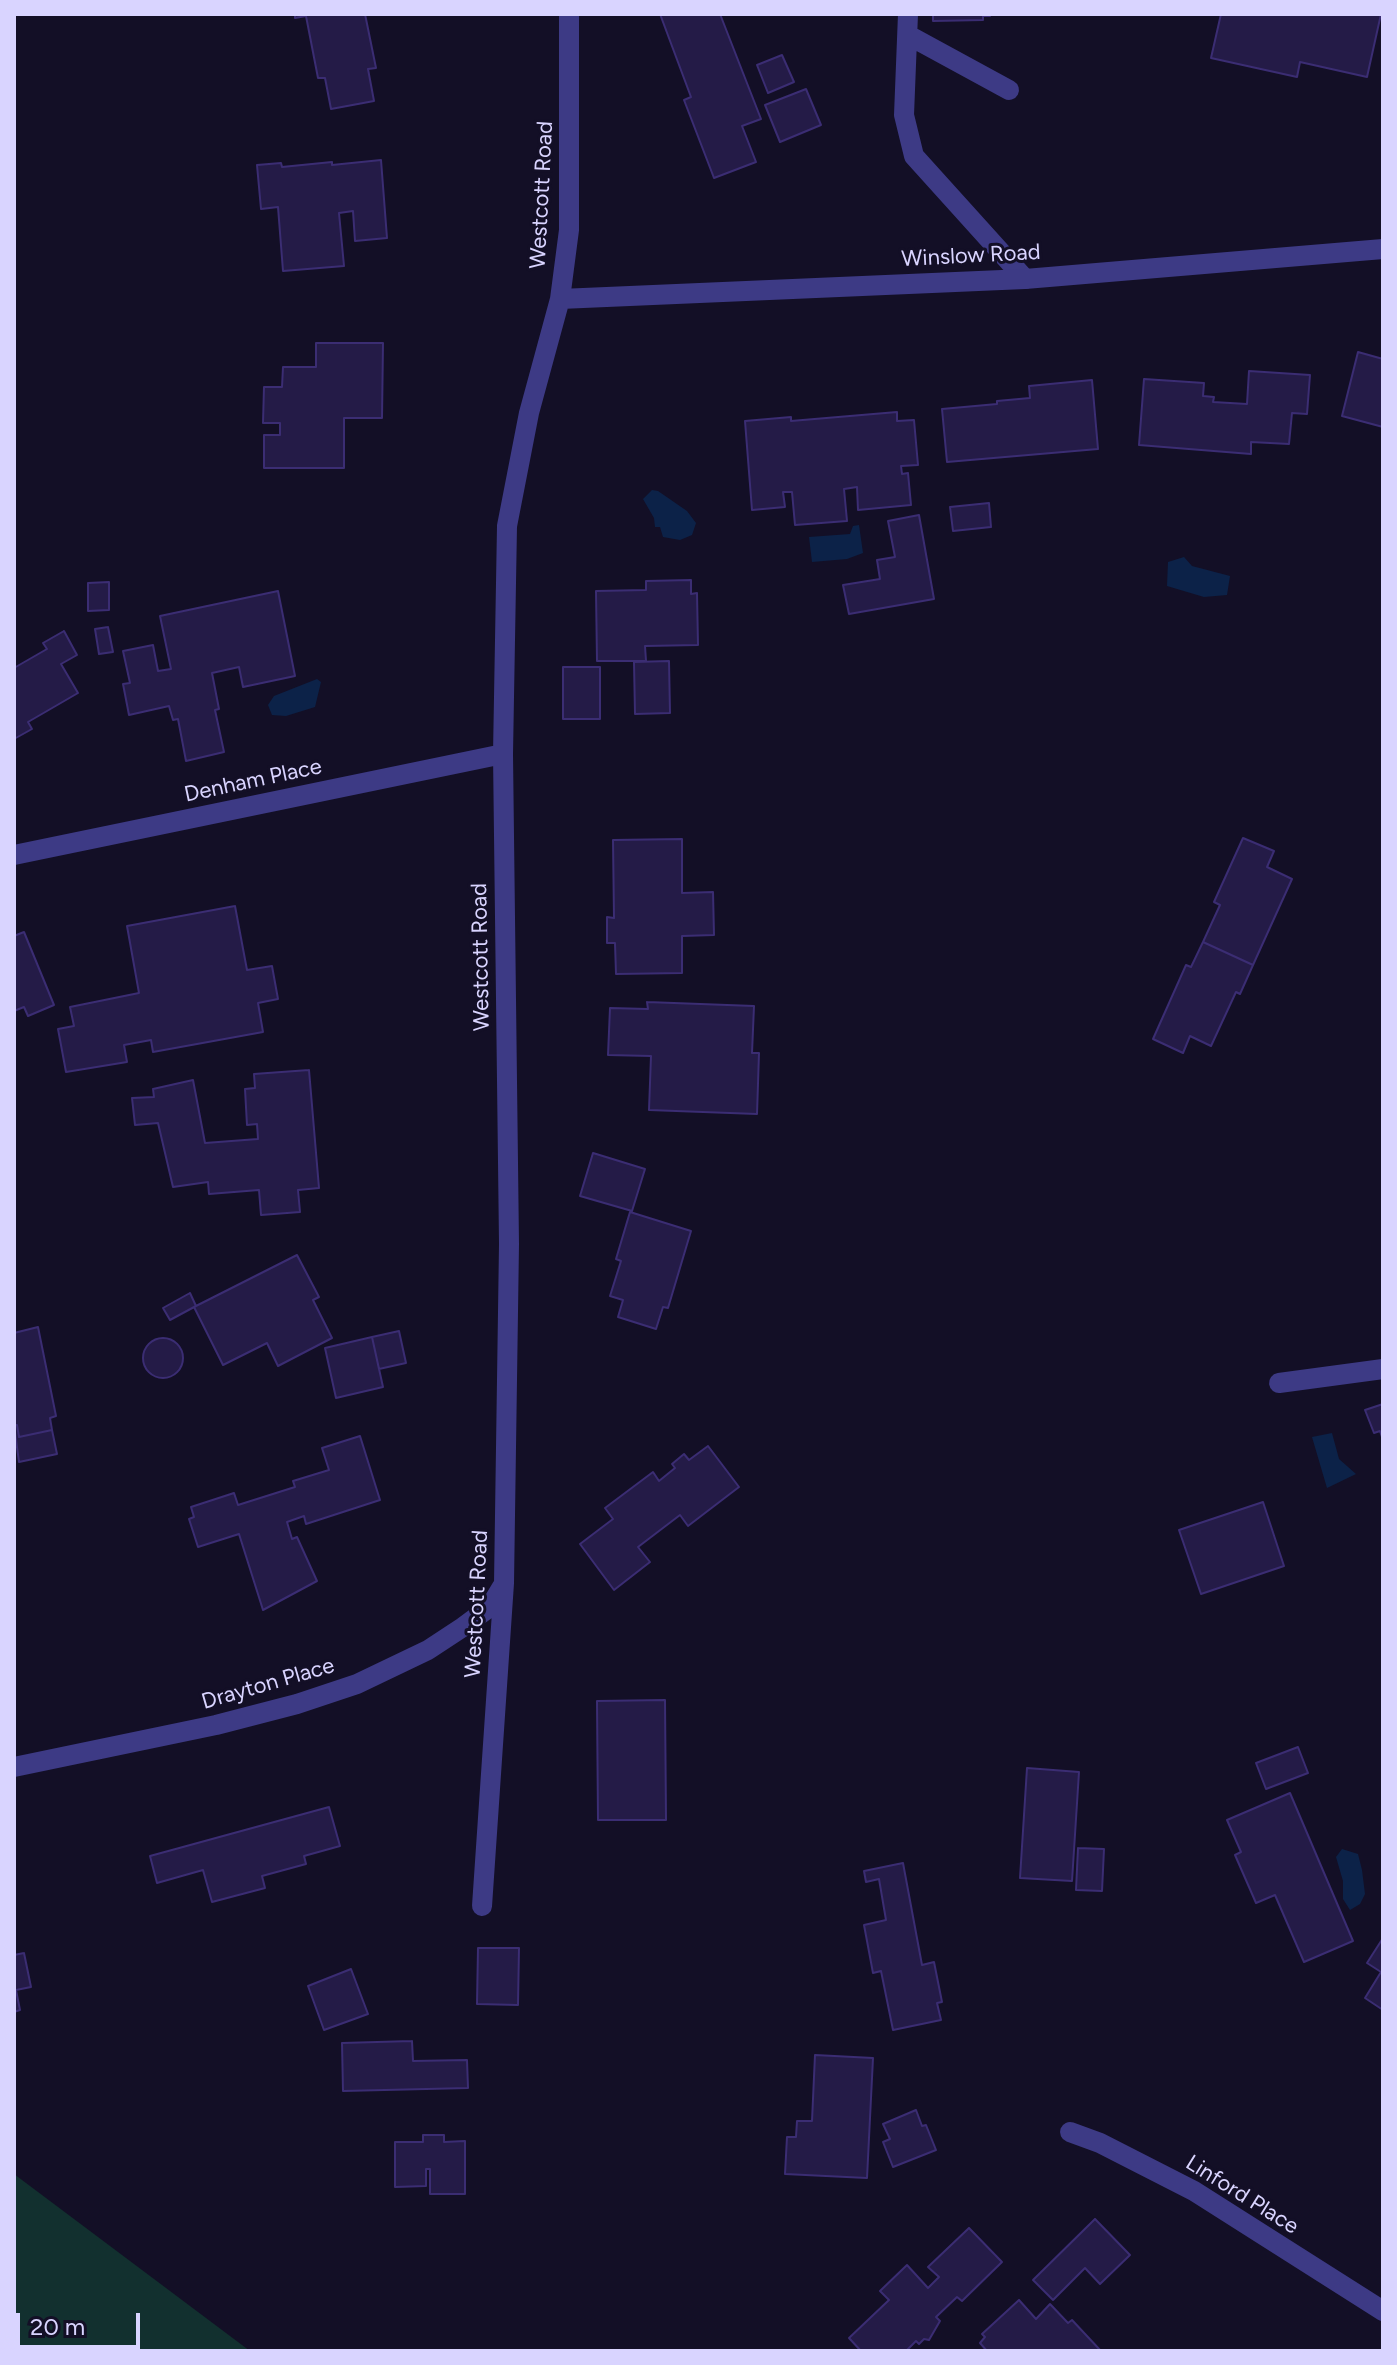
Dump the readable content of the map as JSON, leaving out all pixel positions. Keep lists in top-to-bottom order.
{
  "streets": {
    "street": [
      "Westcott Road",
      "Winslow Road",
      "Denham Place",
      "Drayton Place",
      "Linford Place"
    ]
  },
  "crossings": [
    ["Westcott Road", "Winslow Road"],
    ["Westcott Road", "Denham Place"],
    ["Westcott Road", "Drayton Place"]
  ],
  "scale_bar": "20 m"
}
